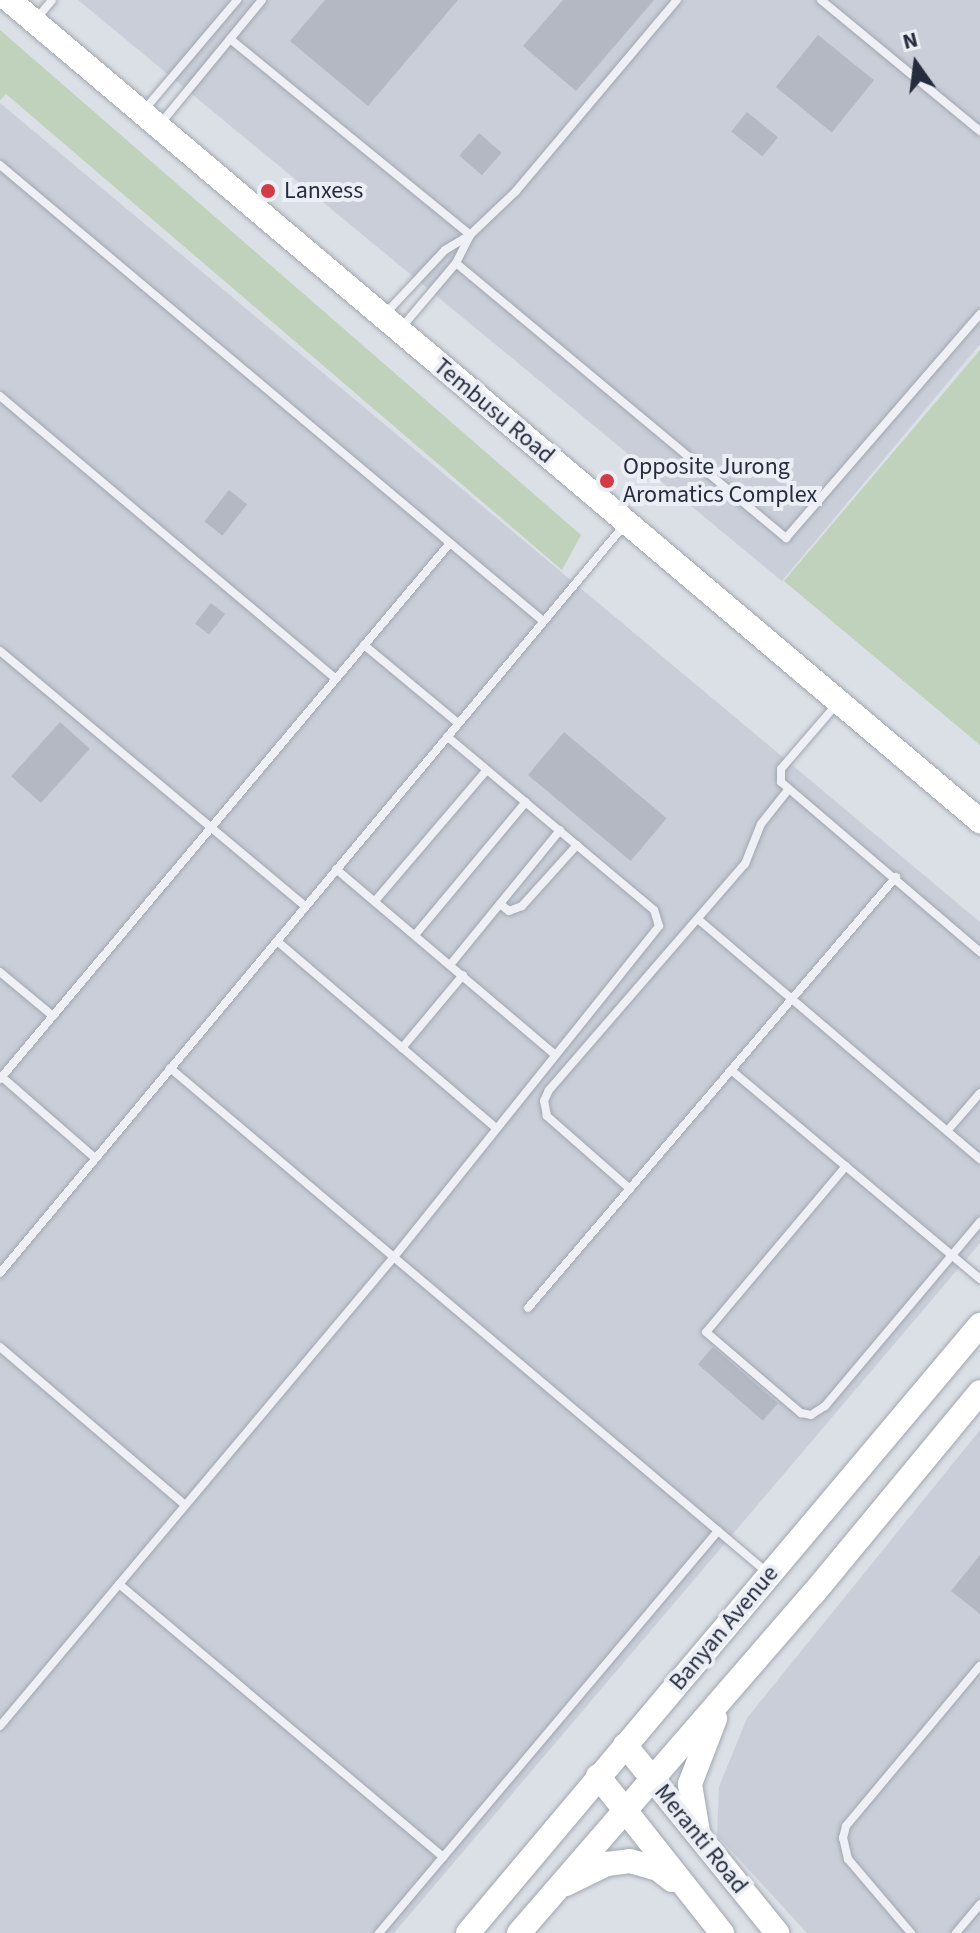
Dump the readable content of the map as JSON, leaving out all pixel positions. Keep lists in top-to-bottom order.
{
  "streets": {
    "street": ["Tembusu Road", "Banyan Avenue", "Meranti Road"]
  },
  "crossings": [
    ["Banyan Avenue", "Meranti Road"]
  ],
  "places": ["Lanxess", "Opposite Jurong Aromatics Complex"],
  "north": "top"
}
